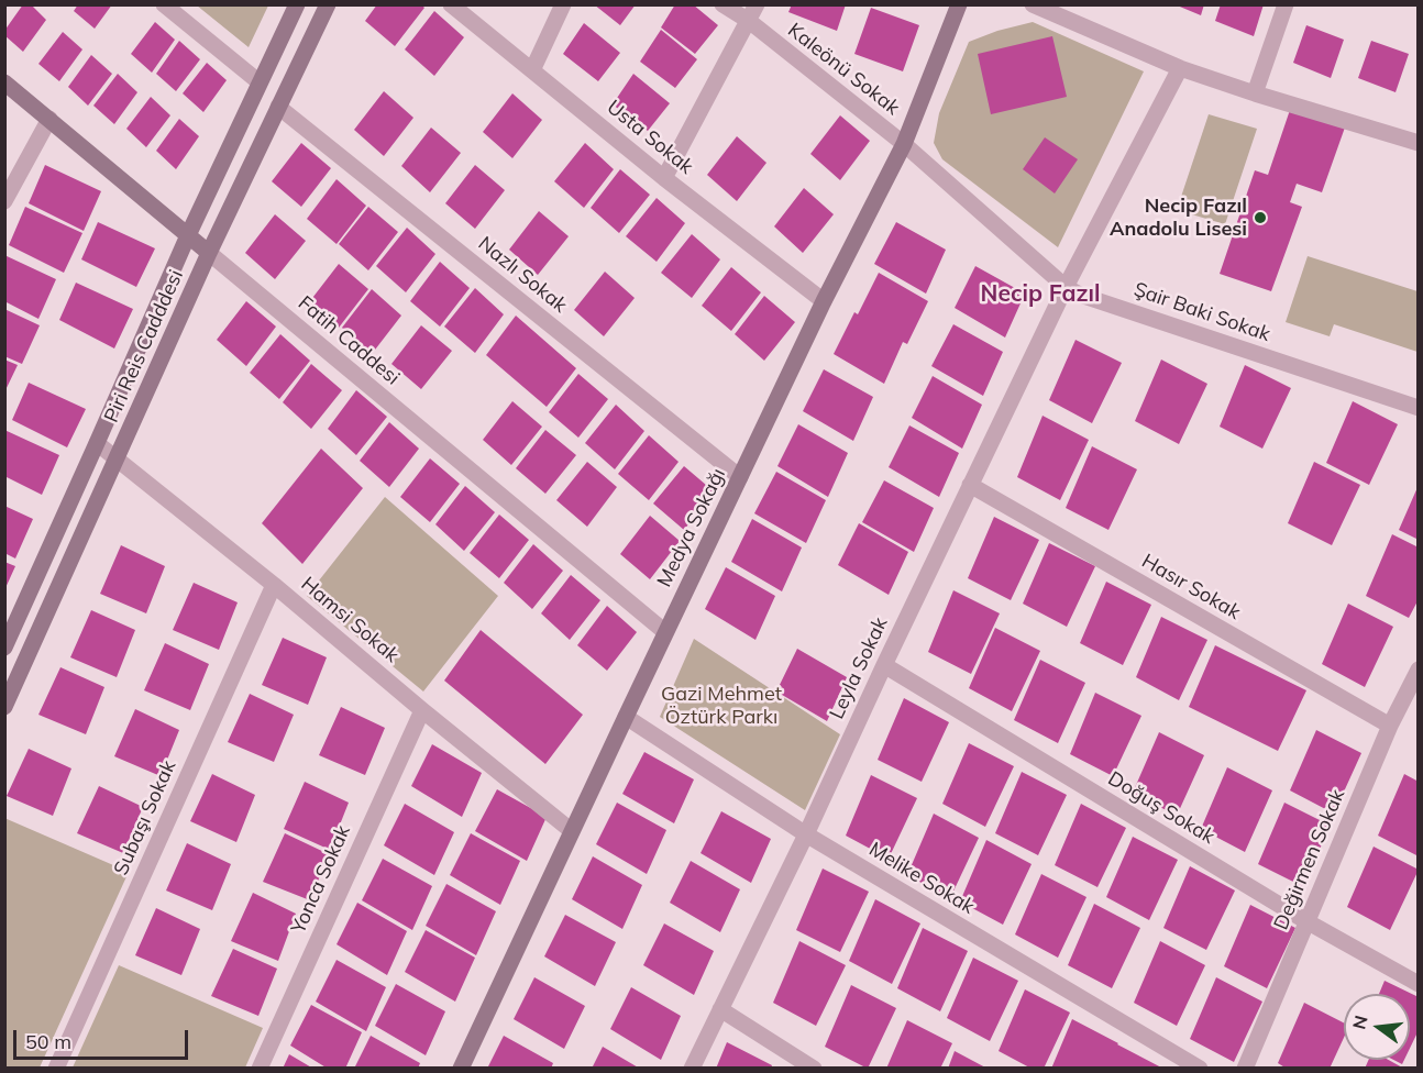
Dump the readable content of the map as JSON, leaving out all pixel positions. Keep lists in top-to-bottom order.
{
  "streets": {
    "main road": ["Fatih Caddesi", "Piri Reis Cadddesi", "Medya Sokağı"],
    "street": [
      "Kaleönü Sokak",
      "Usta Sokak",
      "Nazlı Sokak",
      "Şair Baki Sokak",
      "Hasır Sokak",
      "Hamsi Sokak",
      "Leyla Sokak",
      "Doğuş Sokak",
      "Subaşı Sokak",
      "Değirmen Sokak",
      "Melike Sokak",
      "Yonca Sokak"
    ]
  },
  "crossings": [
    ["Kaleönü Sokak", "Şair Baki Sokak"],
    ["Kaleönü Sokak", "Medya Sokağı"],
    ["Usta Sokak", "Medya Sokağı"],
    ["Nazlı Sokak", "Piri Reis Cadddesi"],
    ["Nazlı Sokak", "Medya Sokağı"],
    ["Şair Baki Sokak", "Medya Sokağı"],
    ["Şair Baki Sokak", "Leyla Sokak"],
    ["Fatih Caddesi", "Piri Reis Cadddesi"],
    ["Fatih Caddesi", "Medya Sokağı"],
    ["Piri Reis Cadddesi", "Hamsi Sokak"],
    ["Medya Sokağı", "Hamsi Sokak"],
    ["Medya Sokağı", "Melike Sokak"],
    ["Hasır Sokak", "Leyla Sokak"],
    ["Hasır Sokak", "Değirmen Sokak"],
    ["Hamsi Sokak", "Subaşı Sokak"],
    ["Hamsi Sokak", "Yonca Sokak"],
    ["Leyla Sokak", "Doğuş Sokak"],
    ["Leyla Sokak", "Melike Sokak"],
    ["Doğuş Sokak", "Değirmen Sokak"]
  ],
  "districts": ["Necip Fazıl"],
  "parks": ["Gazi Mehmet Öztürk Parkı"],
  "places": ["Necip Fazıl Anadolu Lisesi"],
  "scale_bar": "50 m",
  "north": "left"
}
